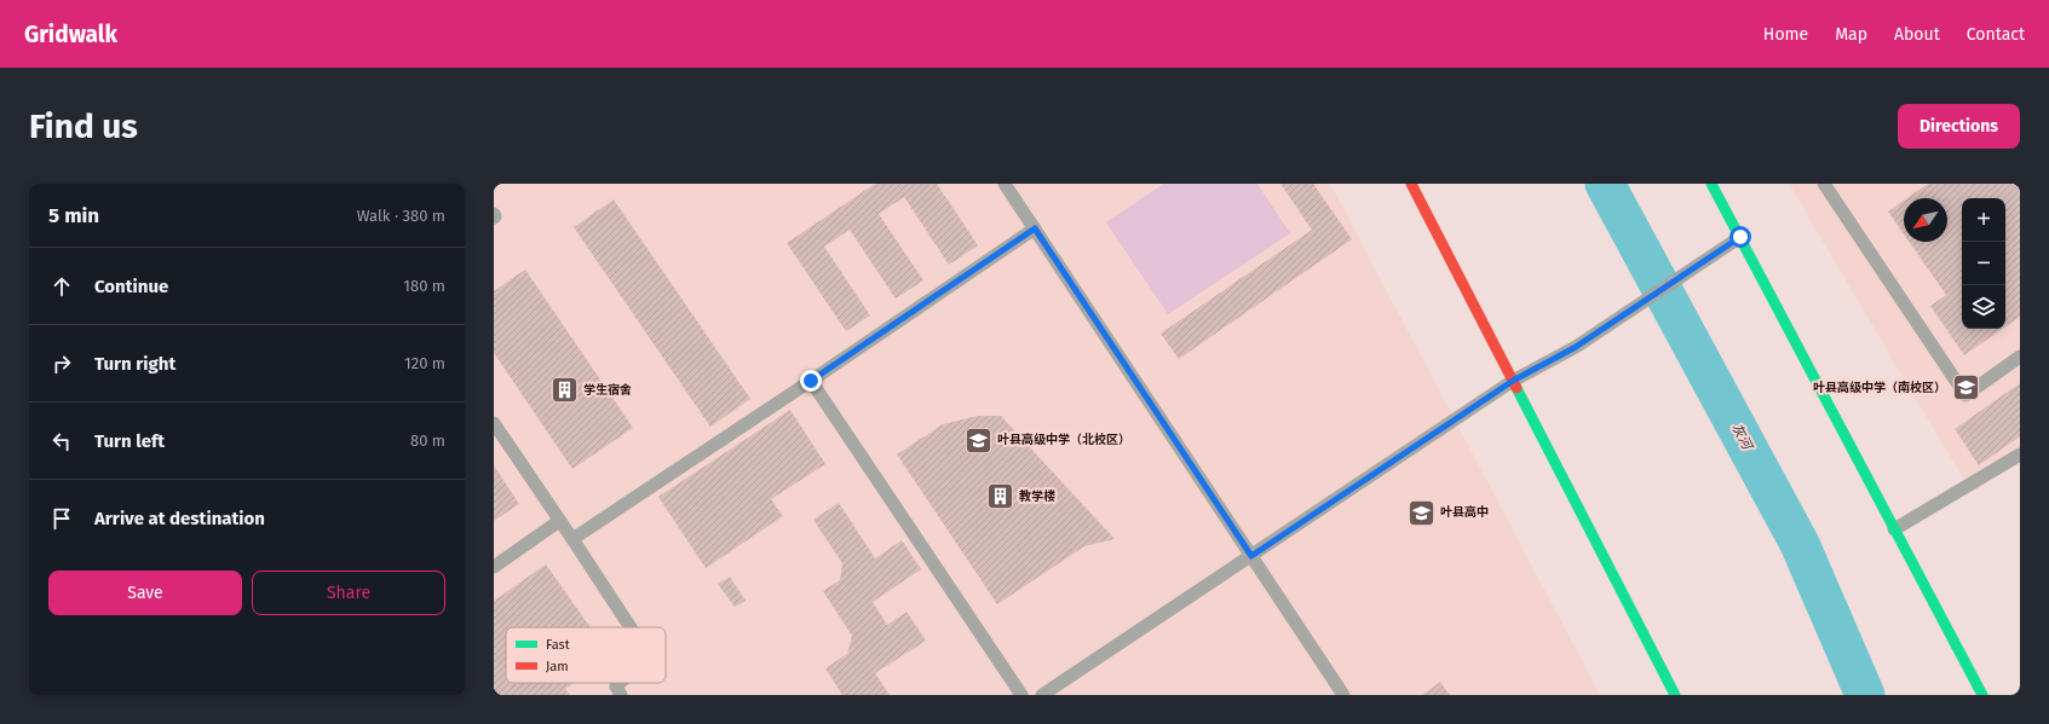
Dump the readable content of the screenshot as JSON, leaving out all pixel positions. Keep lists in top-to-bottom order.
{
  "water": ["灰河"],
  "places": {
    "school or university": ["叶县高级中学（南校区）", "叶县高级中学（北校区）", "叶县高中"],
    "building": ["学生宿舍", "教学楼"]
  },
  "legend": ["Fast", "Jam"],
  "north": "bottom left",
  "page": {
    "header": "Gridwalk",
    "nav": [
      "Home",
      "Map",
      "About",
      "Contact"
    ],
    "buttons": [
      "Directions",
      ["Save", "Share"]
    ],
    "title": "Find us",
    "heading": ["5 min", "Walk · 380 m"],
    "map_buttons": ["+", "−"],
    "list": [
      ["Continue", "180 m"],
      ["Turn right", "120 m"],
      ["Turn left", "80 m"],
      "Arrive at destination"
    ]
  }
}
